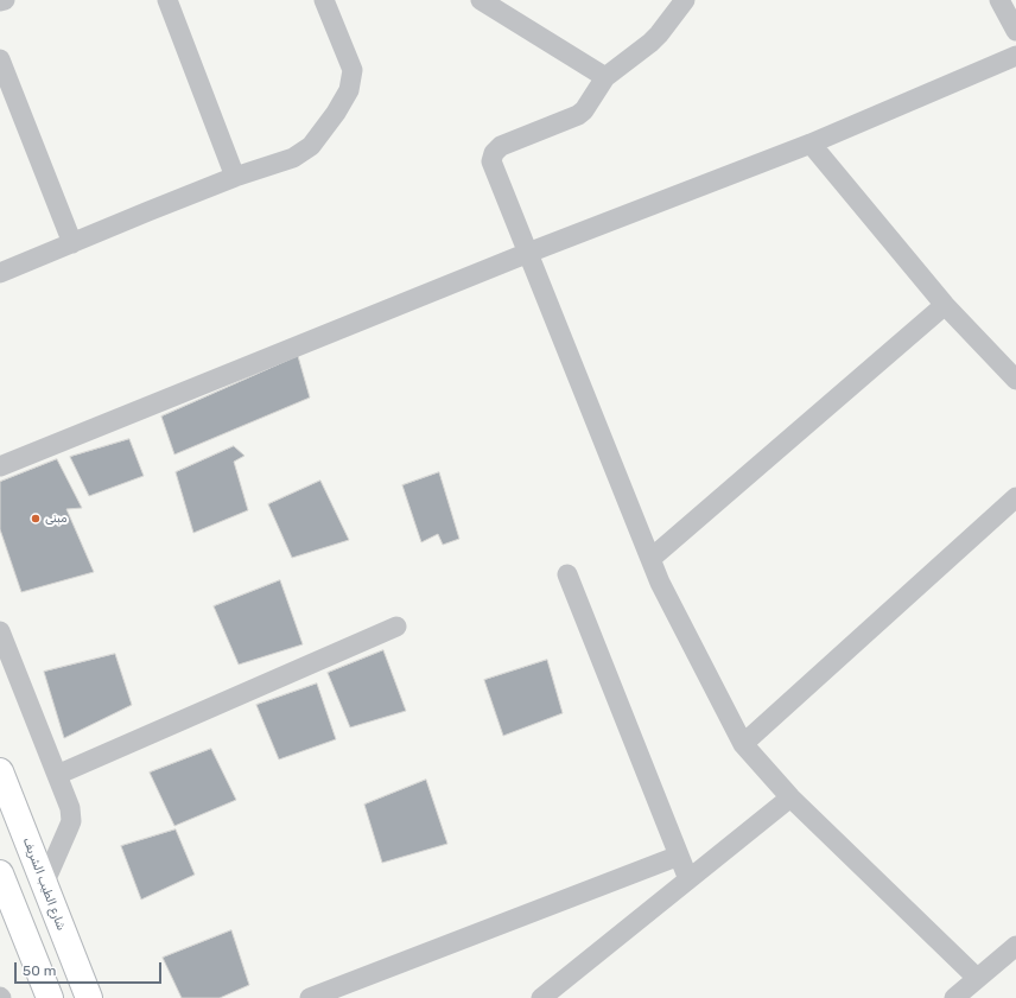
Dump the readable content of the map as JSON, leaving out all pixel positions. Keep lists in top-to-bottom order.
{
  "streets": {
    "main road": ["شارع الطيب الشريف"]
  },
  "places": ["مبنى"],
  "scale_bar": "50 m"
}
